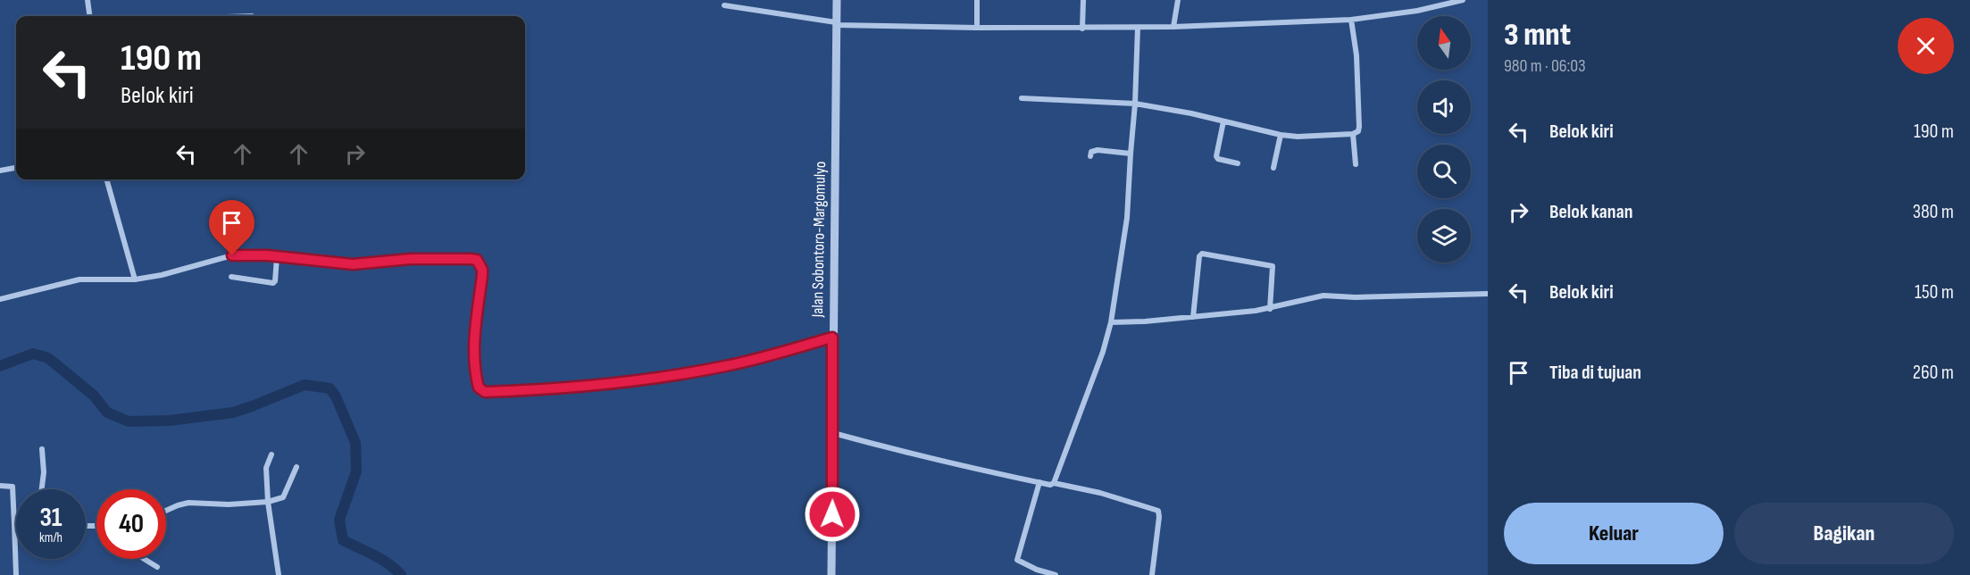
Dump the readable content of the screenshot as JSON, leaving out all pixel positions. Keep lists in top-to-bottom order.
{
  "streets": {
    "street": ["Jalan Sobontoro-Margomulyo"]
  },
  "north": "top",
  "page": {
    "heading": ["3 mnt", "980 m · 06:03"],
    "turn": ["190 m", "Belok kiri"],
    "list": [
      {
        "name": "Belok kiri",
        "value": "190 m"
      },
      {
        "name": "Belok kanan",
        "value": "380 m"
      },
      {
        "name": "Belok kiri",
        "value": "150 m"
      },
      {
        "name": "Tiba di tujuan",
        "value": "260 m"
      }
    ],
    "speed": "31 km/h",
    "limit": "40",
    "buttons": ["Keluar", "Bagikan"]
  }
}
